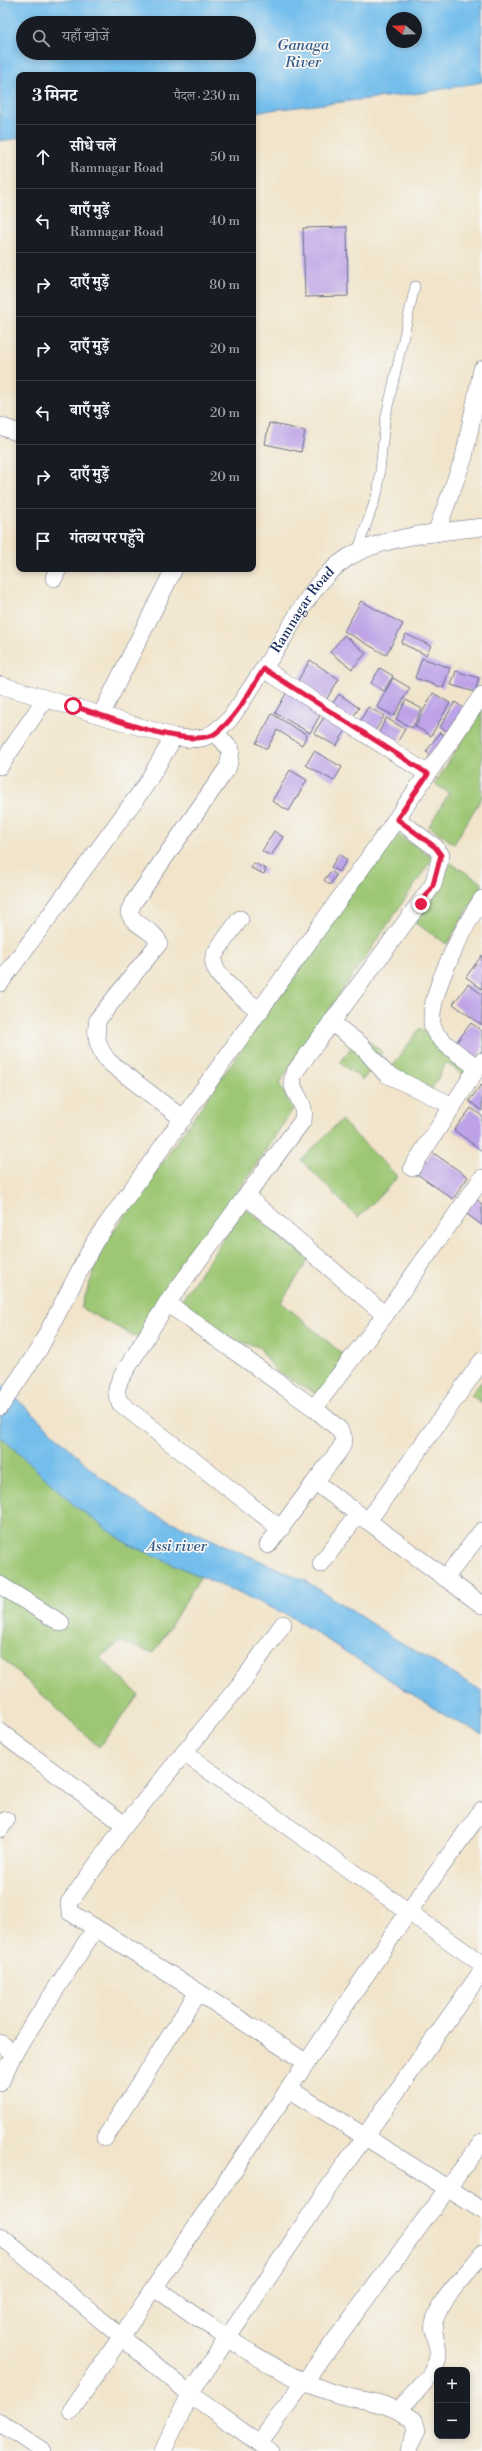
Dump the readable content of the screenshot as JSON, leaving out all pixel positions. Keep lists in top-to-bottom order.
{
  "streets": {
    "street": ["Ramnagar Road"]
  },
  "water": ["Ganaga River", "Assi river"],
  "north": "left",
  "page": {
    "search": "यहाँ खोजें",
    "heading": ["3 मिनट", "पैदल · 230 m"],
    "list": [
      ["सीधे चलें", "Ramnagar Road", "50 m"],
      ["बाएँ मुड़ें", "Ramnagar Road", "40 m"],
      ["दाएँ मुड़ें", "80 m"],
      ["दाएँ मुड़ें", "20 m"],
      ["बाएँ मुड़ें", "20 m"],
      ["दाएँ मुड़ें", "20 m"],
      "गंतव्य पर पहुँचे"
    ],
    "map_buttons": ["+", "−"]
  }
}
